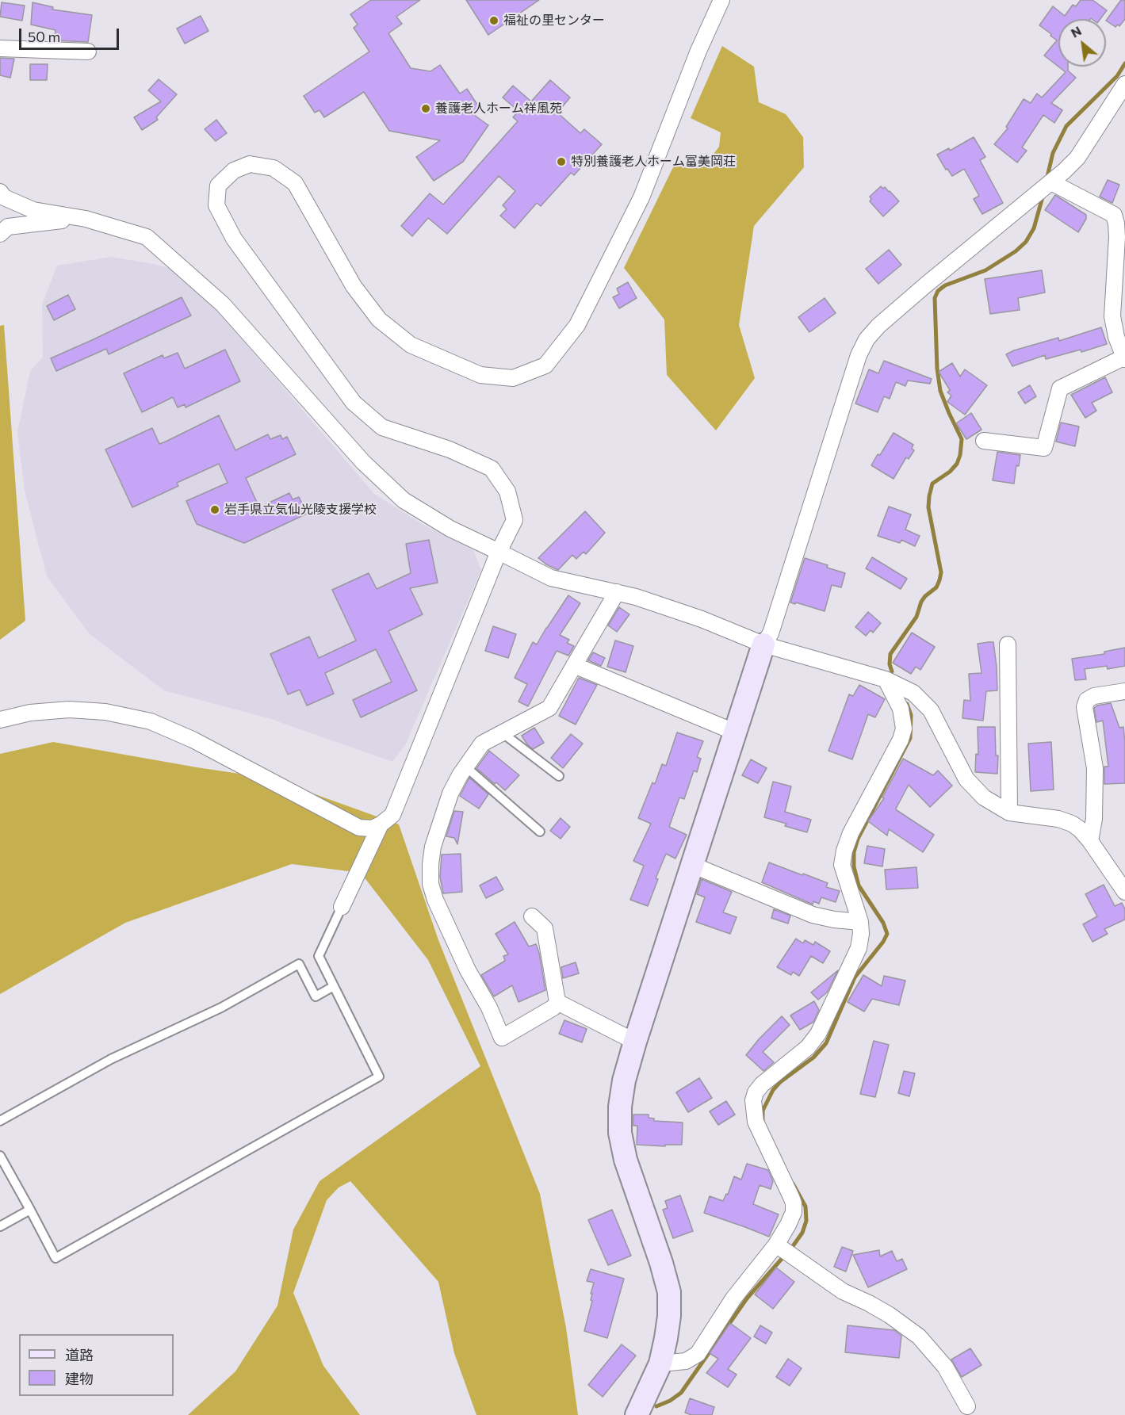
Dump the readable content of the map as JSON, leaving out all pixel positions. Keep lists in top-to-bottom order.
{
  "places": [
    "福祉の里センター",
    "養護老人ホーム祥風苑",
    "特別養護老人ホーム富美岡荘",
    "岩手県立気仙光陵支援学校"
  ],
  "legend": ["道路", "建物"],
  "scale_bar": "50 m",
  "north": "top left"
}
